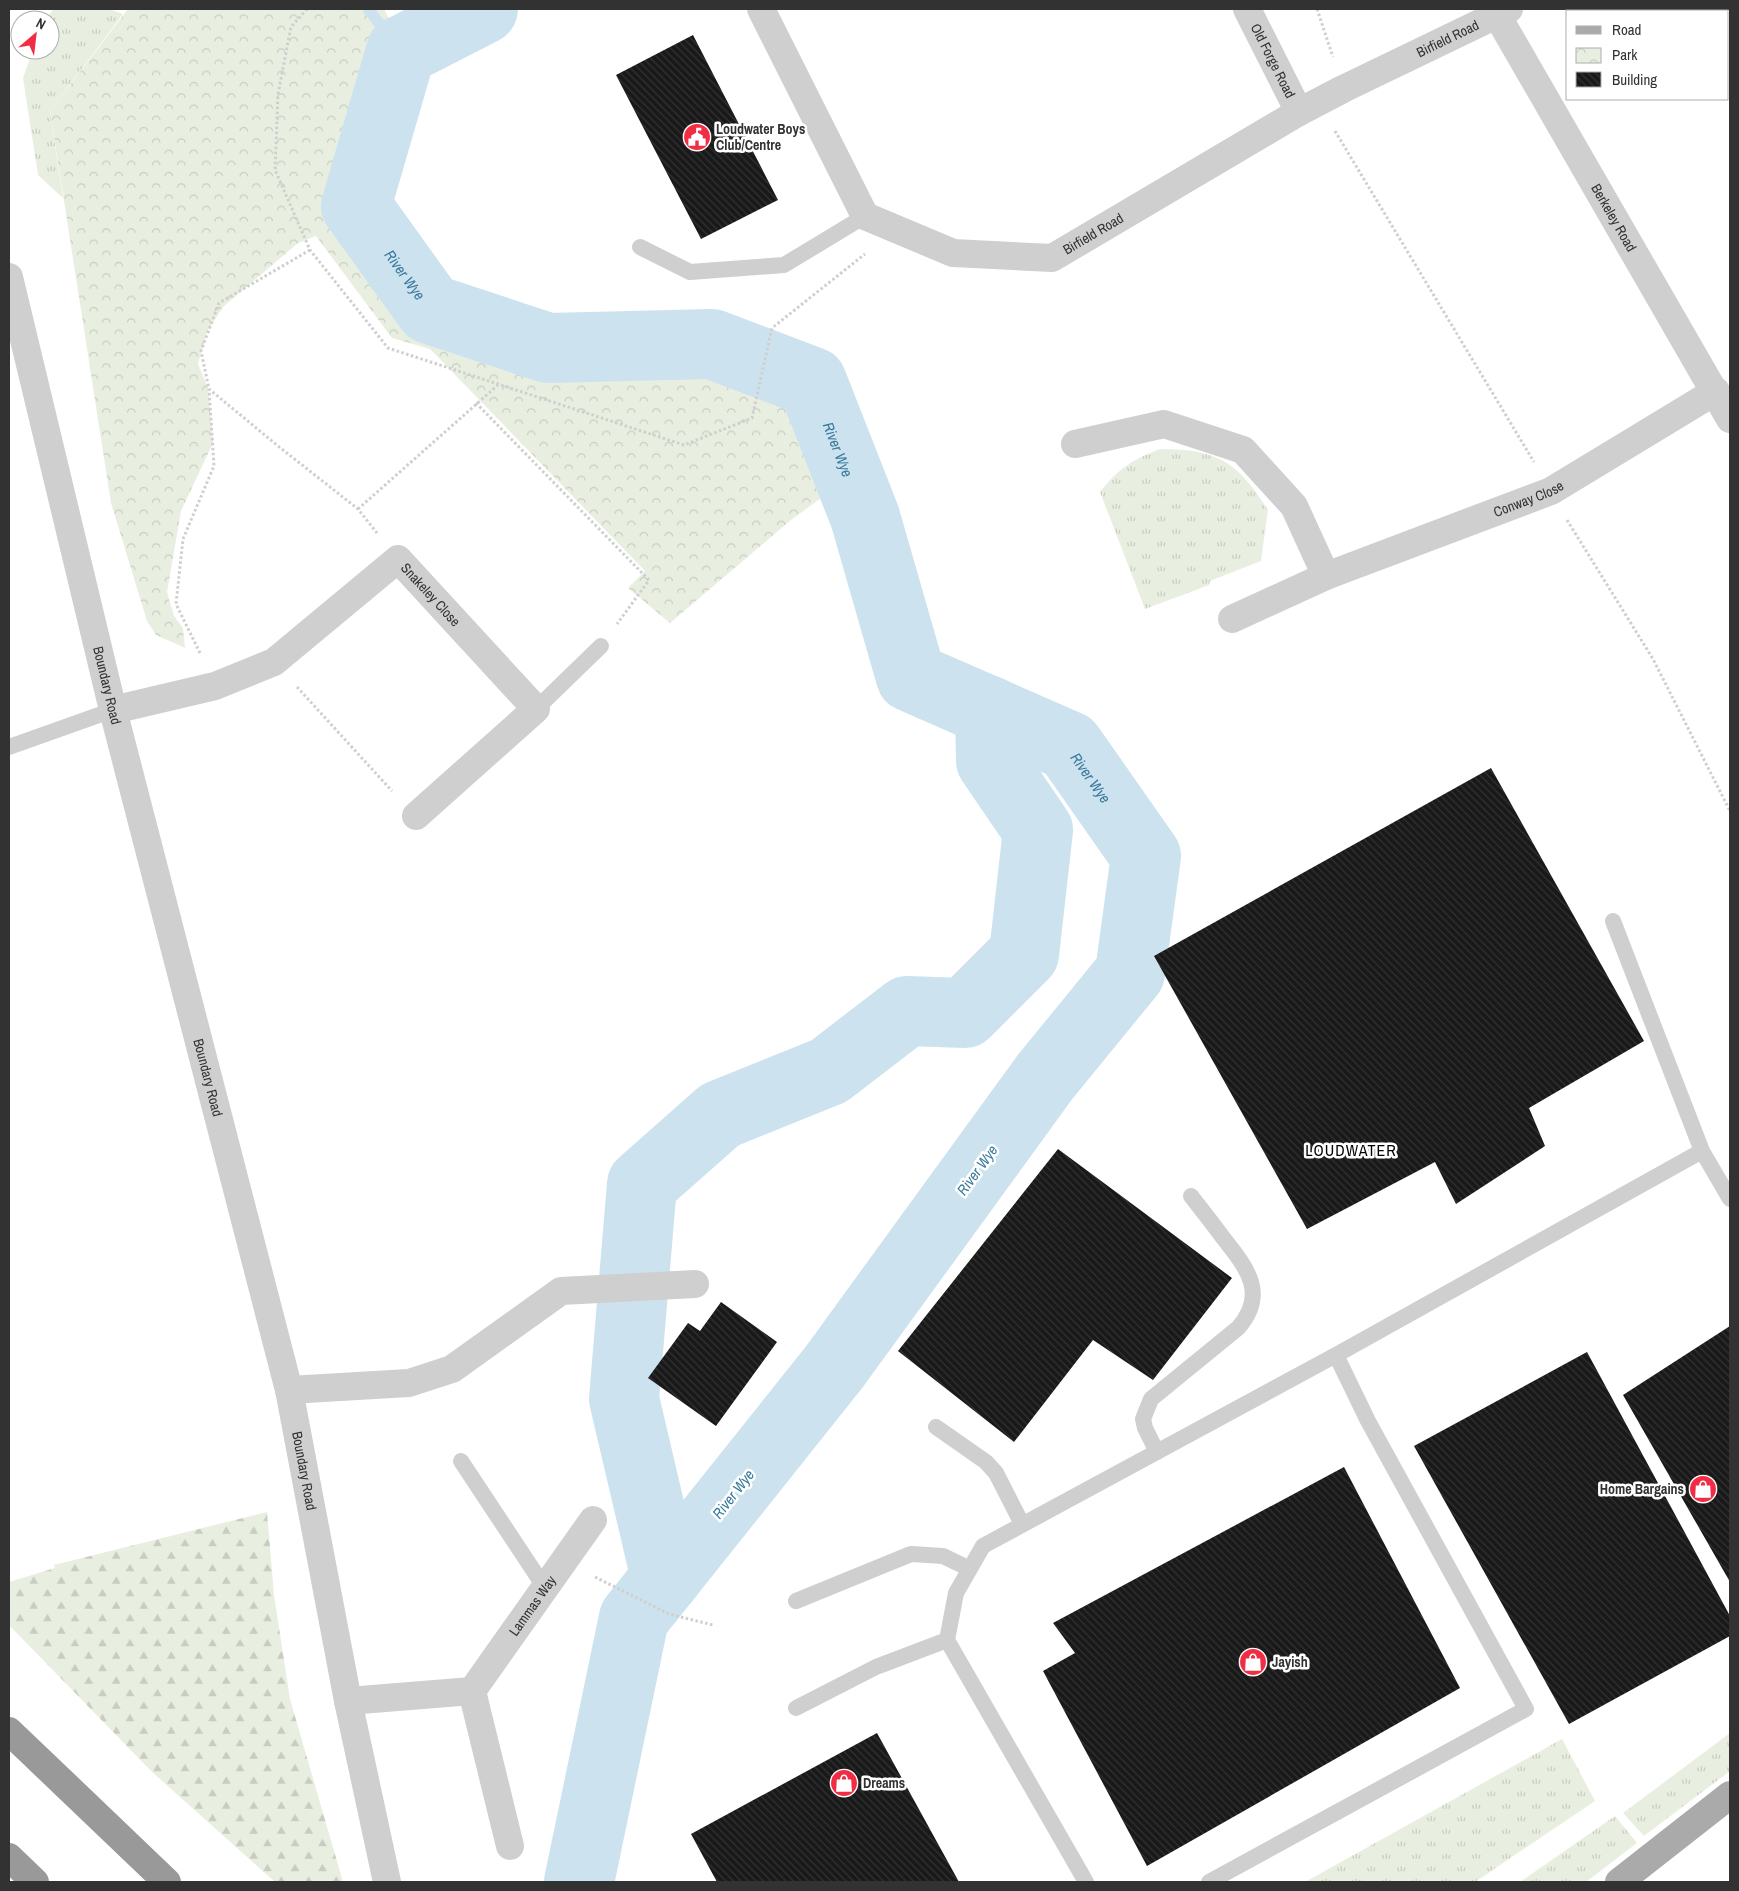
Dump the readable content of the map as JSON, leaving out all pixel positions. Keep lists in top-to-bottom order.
{
  "streets": {
    "street": [
      "Birfield Road",
      "Old Forge Road",
      "Berkeley Road",
      "Conway Close",
      "Snakeley Close",
      "Boundary Road",
      "Lammas Way"
    ]
  },
  "crossings": [
    ["Birfield Road", "Old Forge Road"],
    ["Birfield Road", "Berkeley Road"],
    ["Berkeley Road", "Conway Close"],
    ["Snakeley Close", "Boundary Road"]
  ],
  "districts": ["LOUDWATER"],
  "water": ["River Wye"],
  "places": {
    "public building": ["Loudwater Boys Club/Centre"],
    "shop": ["Home Bargains", "Jayish", "Dreams"]
  },
  "legend": ["Road", "Park", "Building"],
  "north": "top right"
}
